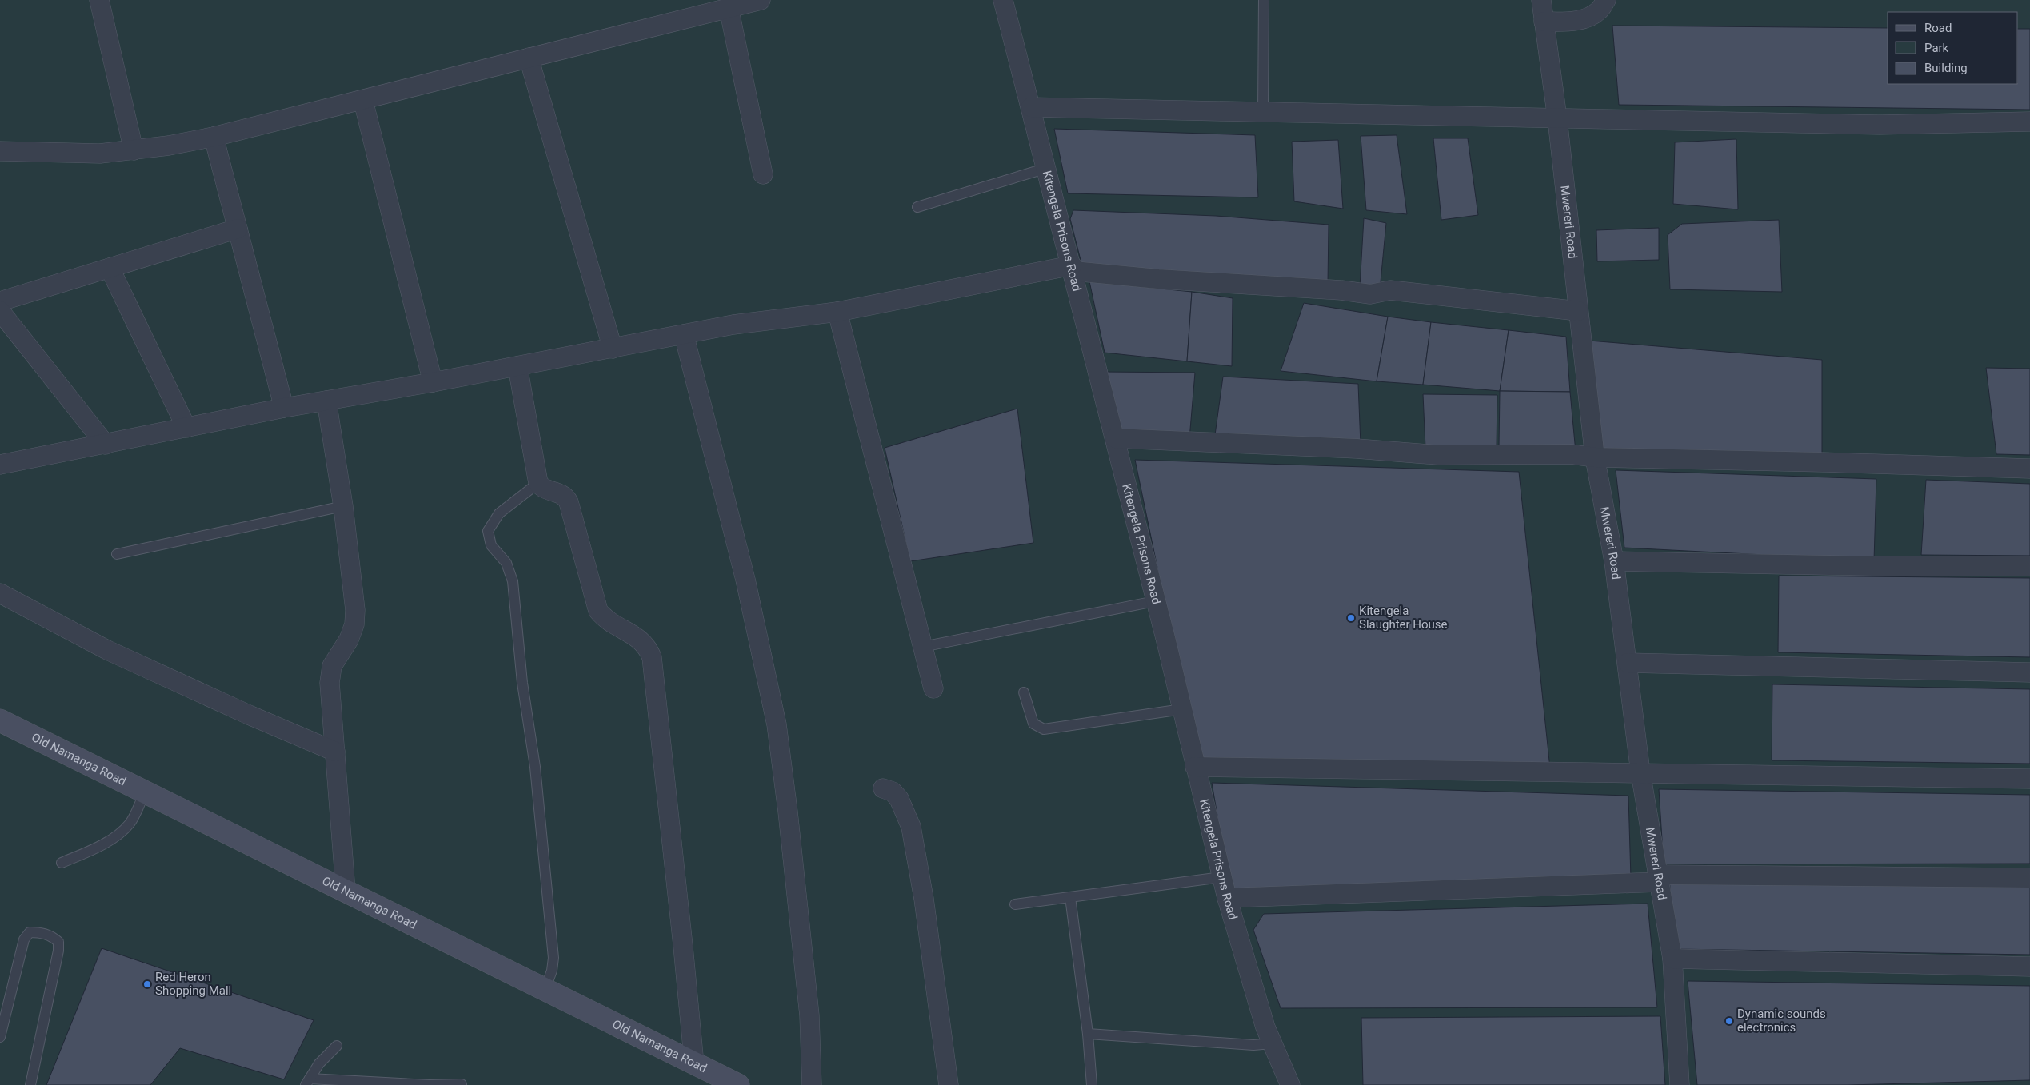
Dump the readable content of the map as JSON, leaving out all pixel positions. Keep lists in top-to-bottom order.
{
  "streets": {
    "street": ["Mwereri Road", "Kitengela Prisons Road", "Old Namanga Road"]
  },
  "places": ["Kitengela Slaughter House", "Red Heron Shopping Mall", "Dynamic sounds electronics"],
  "legend": ["Road", "Park", "Building"]
}
